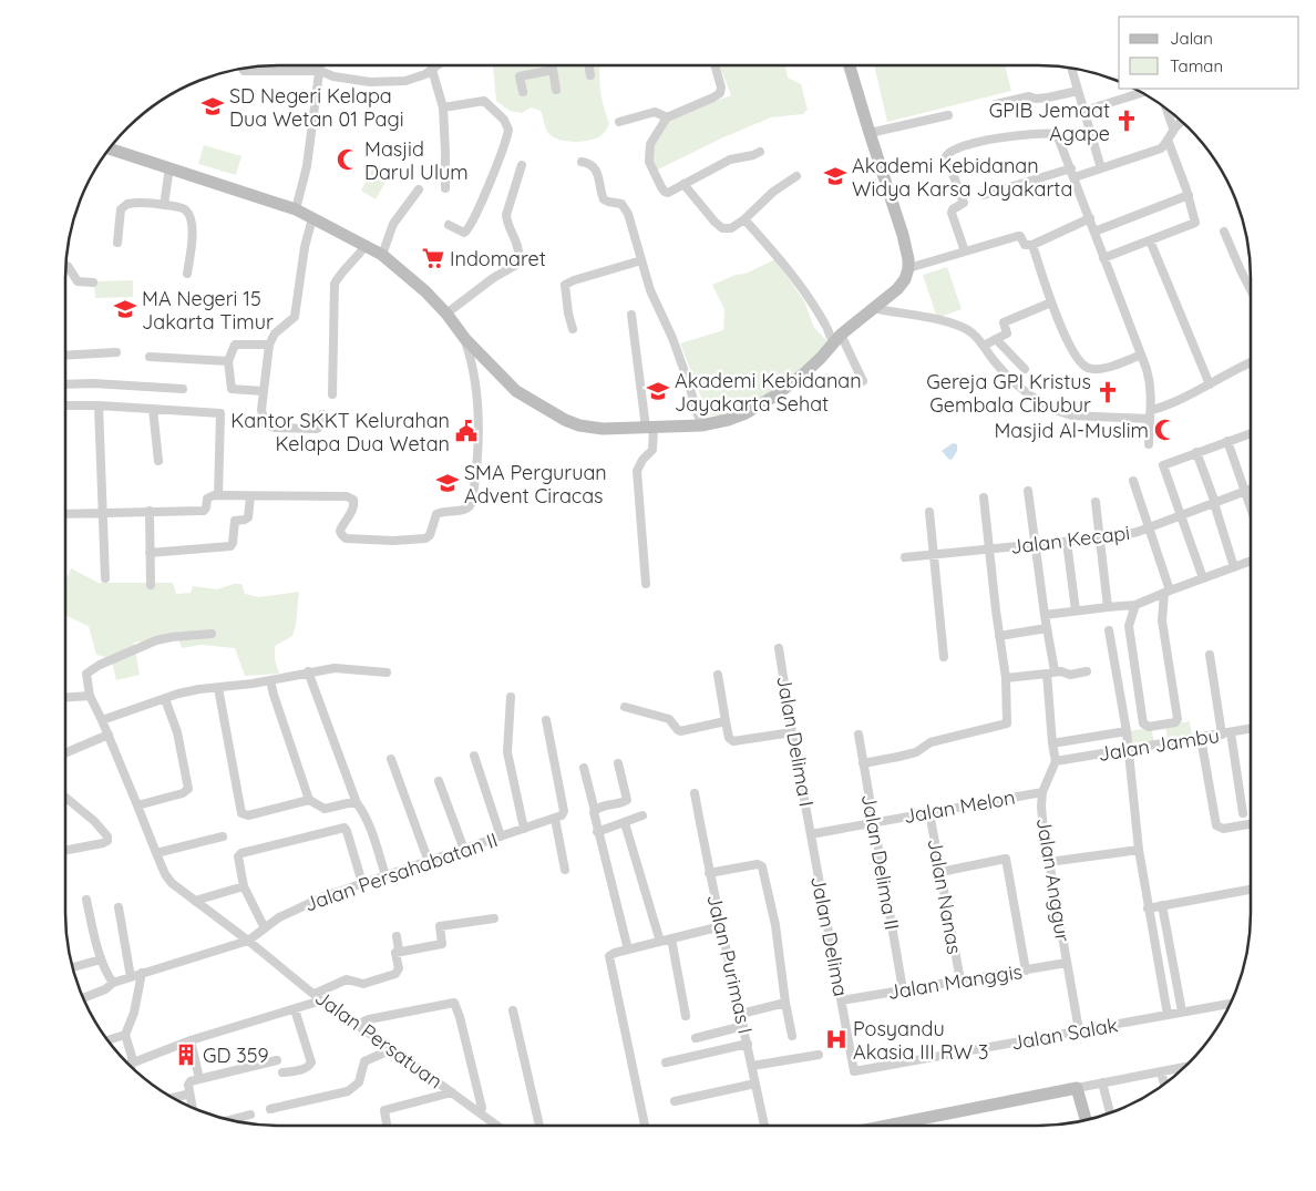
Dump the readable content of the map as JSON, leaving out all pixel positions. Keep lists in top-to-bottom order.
{
  "streets": {
    "street": [
      "Jalan Kecapi",
      "Jalan Delima I",
      "Jalan Jambu",
      "Jalan Melon",
      "Jalan Delima II",
      "Jalan Persahabatan II",
      "Jalan Anggur",
      "Jalan Nanas",
      "Jalan Delima",
      "Jalan Purimas I",
      "Jalan Manggis",
      "Jalan Salak",
      "Jalan Persatuan"
    ]
  },
  "crossings": [
    ["Jalan Delima I", "Jalan Melon"],
    ["Jalan Delima I", "Jalan Delima"],
    ["Jalan Jambu", "Jalan Anggur"],
    ["Jalan Melon", "Jalan Delima II"],
    ["Jalan Melon", "Jalan Anggur"],
    ["Jalan Melon", "Jalan Nanas"],
    ["Jalan Melon", "Jalan Delima"],
    ["Jalan Delima II", "Jalan Manggis"],
    ["Jalan Persahabatan II", "Jalan Persatuan"],
    ["Jalan Anggur", "Jalan Manggis"],
    ["Jalan Anggur", "Jalan Salak"],
    ["Jalan Nanas", "Jalan Manggis"],
    ["Jalan Delima", "Jalan Manggis"],
    ["Jalan Delima", "Jalan Salak"]
  ],
  "places": {
    "school or university": [
      "SD Negeri Kelapa Dua Wetan 01 Pagi",
      "Akademi Kebidanan Widya Karsa Jayakarta",
      "MA Negeri 15 Jakarta Timur",
      "Akademi Kebidanan Jayakarta Sehat",
      "SMA Perguruan Advent Ciracas"
    ],
    "church": ["GPIB Jemaat Agape", "Gereja GPI Kristus Gembala Cibubur"],
    "mosque": ["Masjid Darul Ulum", "Masjid Al-Muslim"],
    "supermarket": ["Indomaret"],
    "public building": ["Kantor SKKT Kelurahan Kelapa Dua Wetan"],
    "hospital": ["Posyandu Akasia III RW 3"],
    "building": ["GD 359"]
  },
  "legend": ["Jalan", "Taman"]
}
